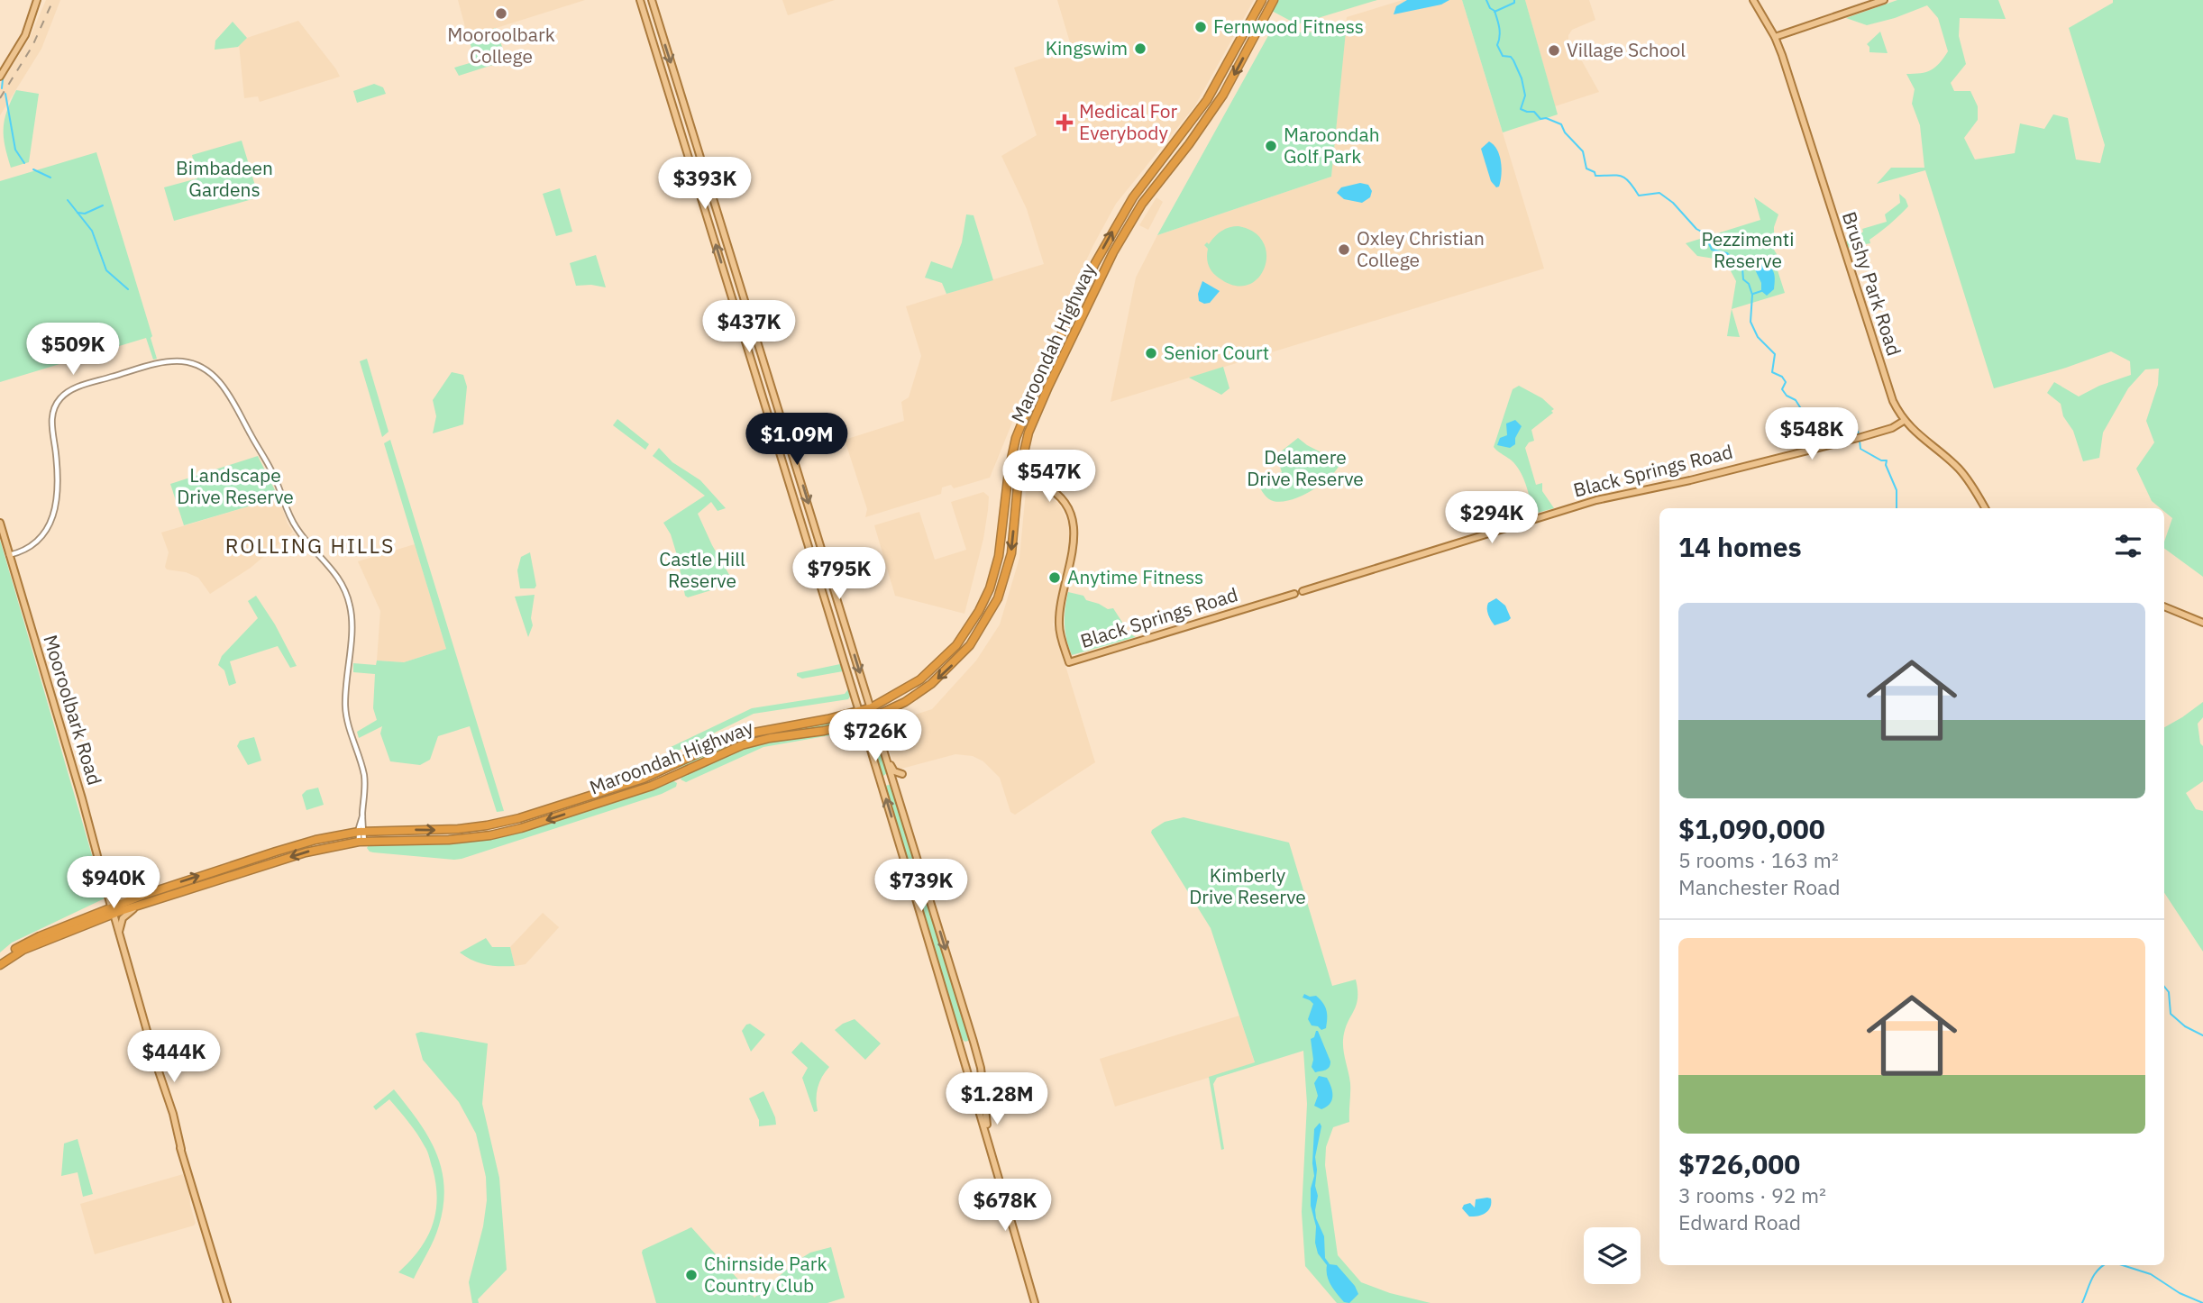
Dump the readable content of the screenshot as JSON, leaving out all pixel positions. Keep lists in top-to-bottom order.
{
  "streets": {
    "highway": ["Maroondah Highway"],
    "main road": ["Brushy Park Road", "Black Springs Road", "Mooroolbark Road"]
  },
  "crossings": [
    ["Brushy Park Road", "Black Springs Road"],
    ["Maroondah Highway", "Mooroolbark Road"]
  ],
  "districts": ["ROLLING HILLS"],
  "parks": [
    "Bimbadeen Gardens",
    "Pezzimenti Reserve",
    "Delamere Drive Reserve",
    "Landscape Drive Reserve",
    "Castle Hill Reserve",
    "Kimberly Drive Reserve"
  ],
  "places": {
    "other": [
      "Mooroolbark College",
      "Fernwood Fitness",
      "Kingswim",
      "Village School",
      "Maroondah Golf Park",
      "Oxley Christian College",
      "Senior Court",
      "Anytime Fitness",
      "Chirnside Park Country Club"
    ],
    "health": ["Medical For Everybody"]
  },
  "page": {
    "price": [
      "$393K",
      "$437K",
      "$509K",
      "$548K",
      "$1.09M",
      "$547K",
      "$294K",
      "$795K",
      "$726K",
      "$940K",
      "$739K",
      "$444K",
      "$1.28M",
      "$678K"
    ],
    "heading": "14 homes",
    "list": [
      {
        "name": "$1,090,000",
        "note": "5 rooms · 163 m² · Manchester Road"
      },
      {
        "name": "$726,000",
        "note": "3 rooms · 92 m² · Edward Road"
      }
    ]
  }
}
